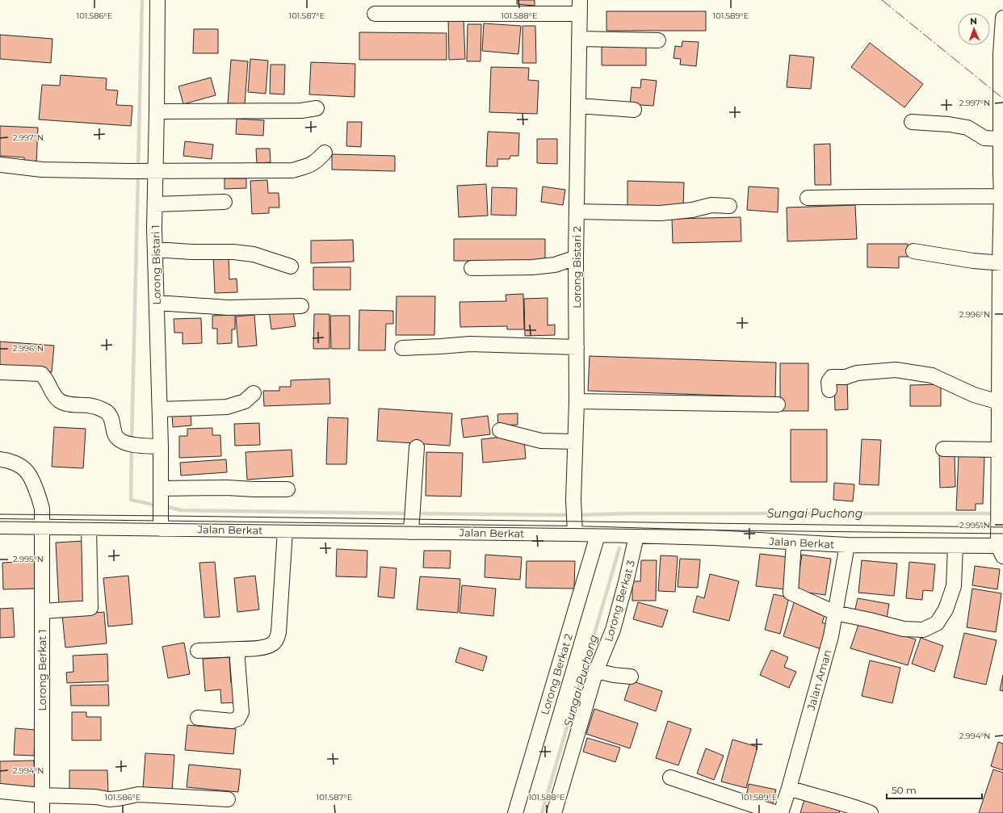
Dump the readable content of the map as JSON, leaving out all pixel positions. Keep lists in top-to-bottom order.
{
  "streets": {
    "street": [
      "Lorong Bistari 1",
      "Lorong Bistari 2",
      "Jalan Berkat",
      "Lorong Berkat 3",
      "Lorong Berkat 1",
      "Lorong Berkat 2",
      "Jalan Aman"
    ]
  },
  "crossings": [
    ["Lorong Bistari 1", "Jalan Berkat"],
    ["Lorong Bistari 2", "Jalan Berkat"],
    ["Jalan Berkat", "Lorong Berkat 3"],
    ["Jalan Berkat", "Lorong Berkat 1"],
    ["Jalan Berkat", "Lorong Berkat 2"],
    ["Jalan Berkat", "Jalan Aman"]
  ],
  "water": ["Sungai Puchong"],
  "scale_bar": "50 m",
  "north": "top",
  "coordinates": [
    "101.586°E",
    "101.587°E",
    "101.588°E",
    "101.589°E",
    "2.997°N",
    "2.996°N",
    "2.995°N",
    "2.994°N"
  ]
}
